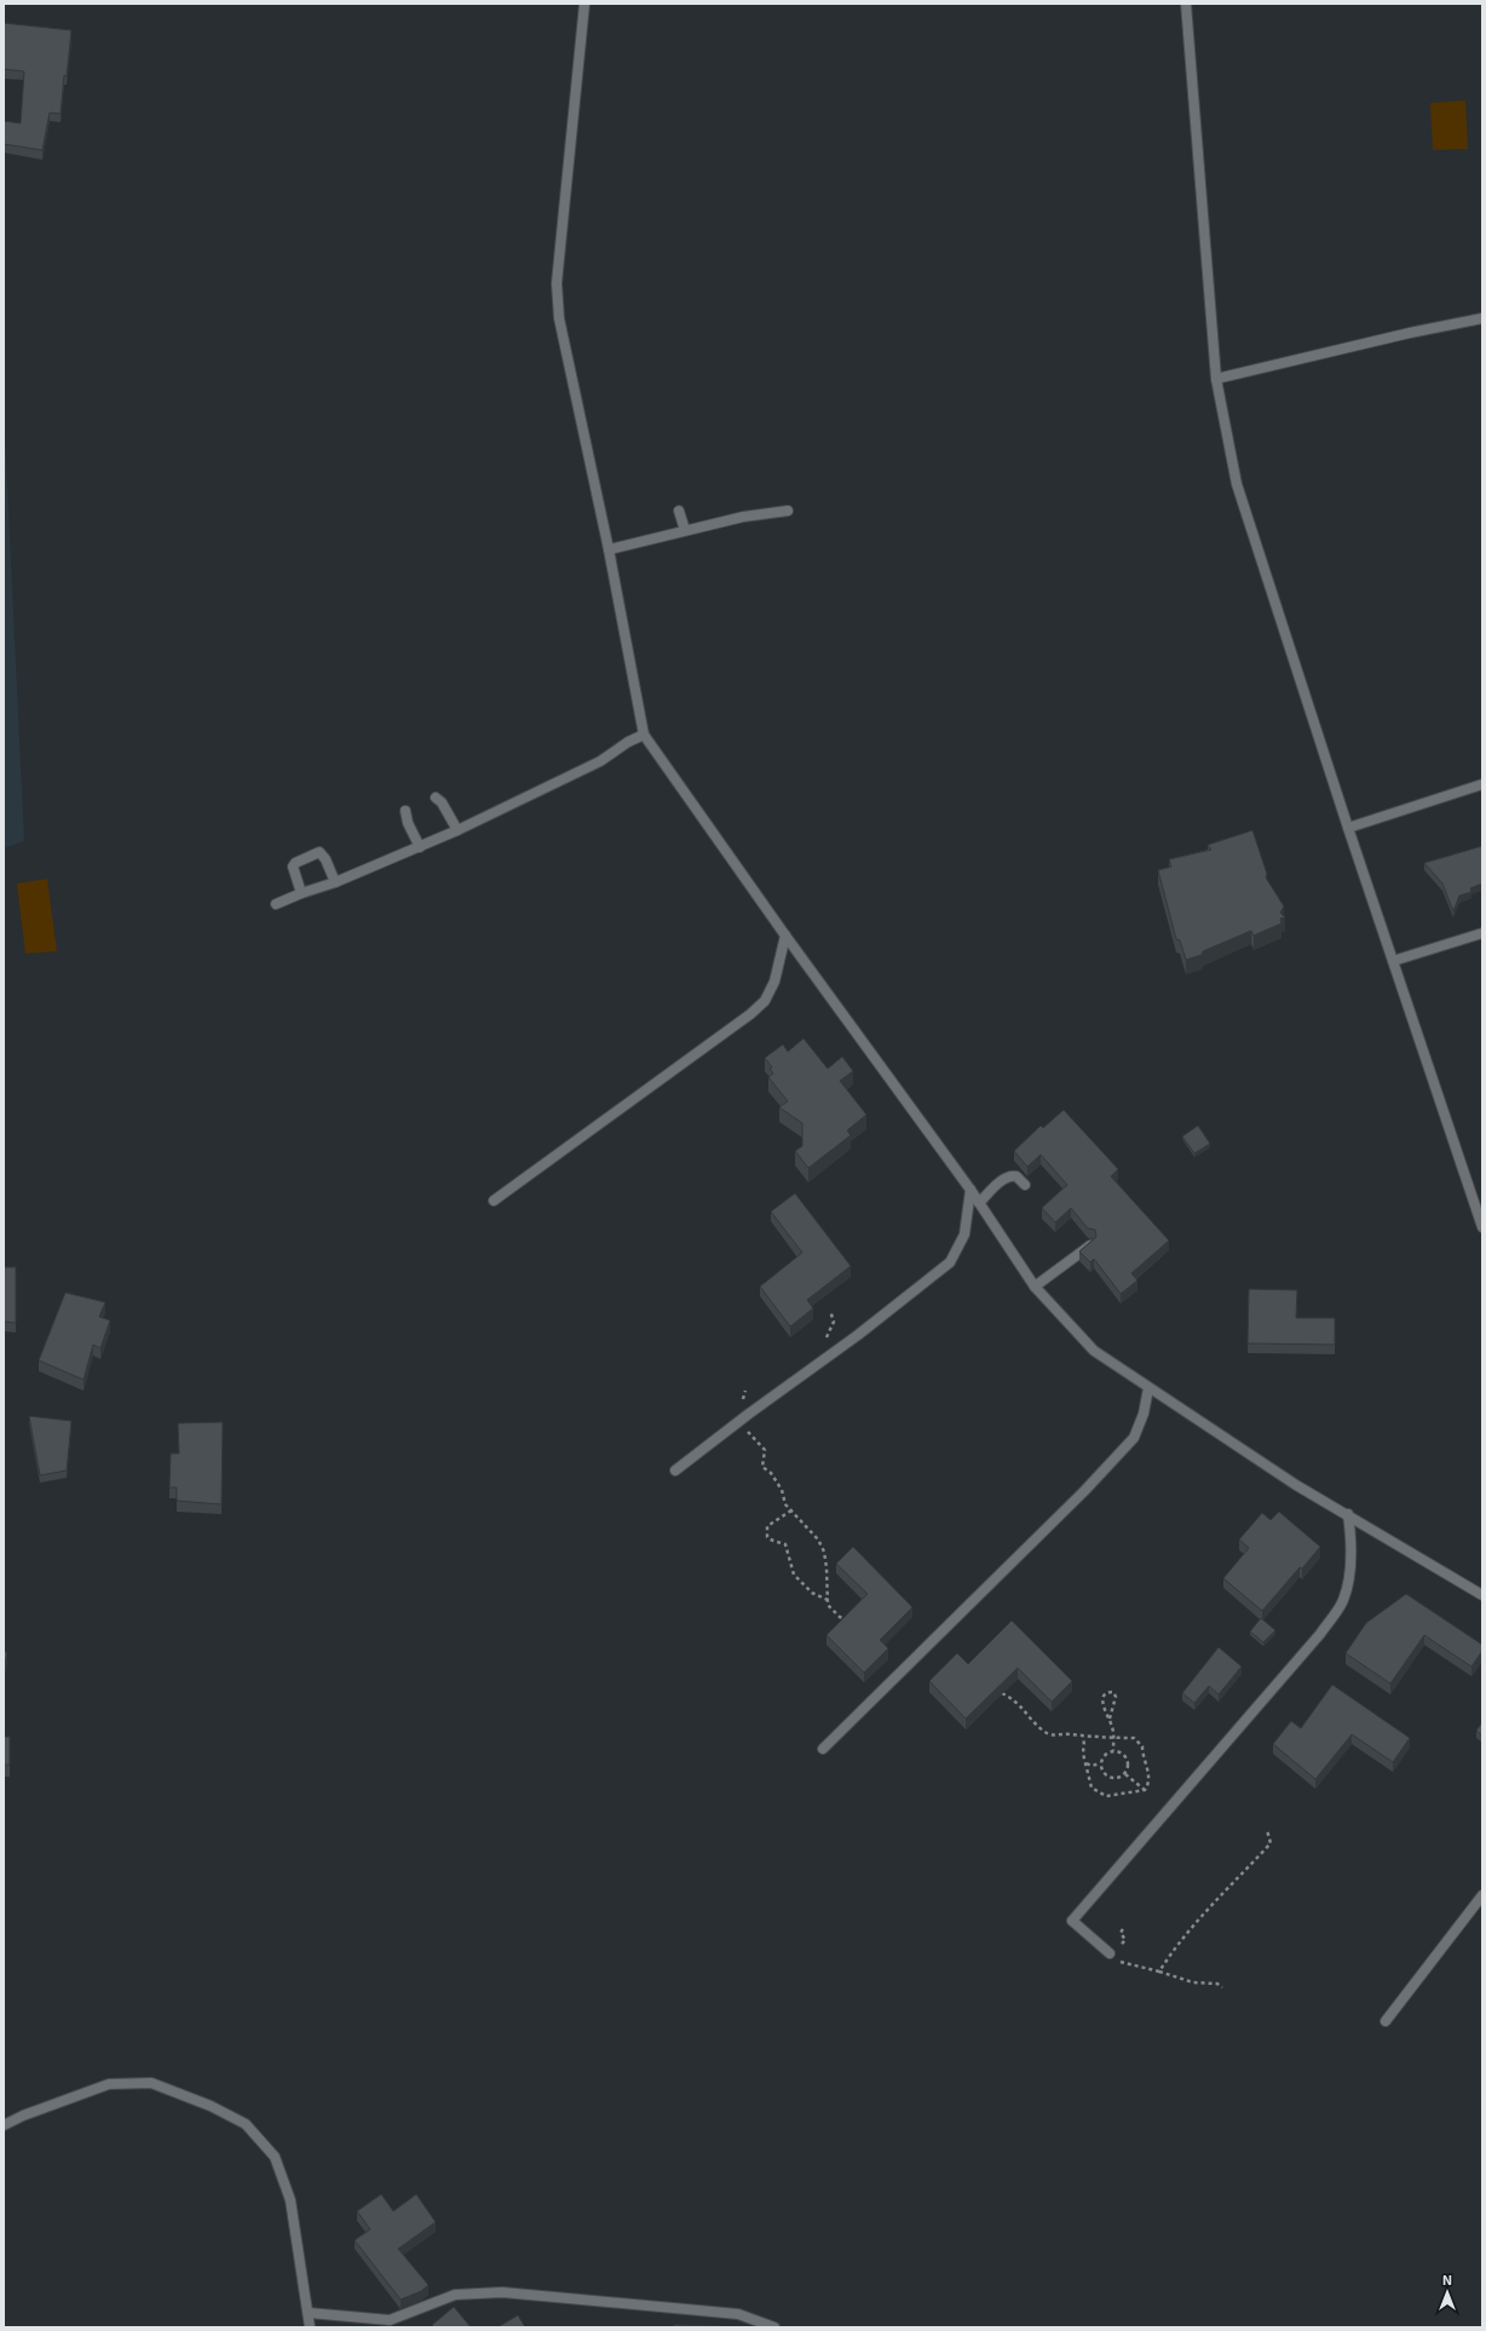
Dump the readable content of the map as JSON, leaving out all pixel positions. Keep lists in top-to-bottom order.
{
  "north": "top"
}
